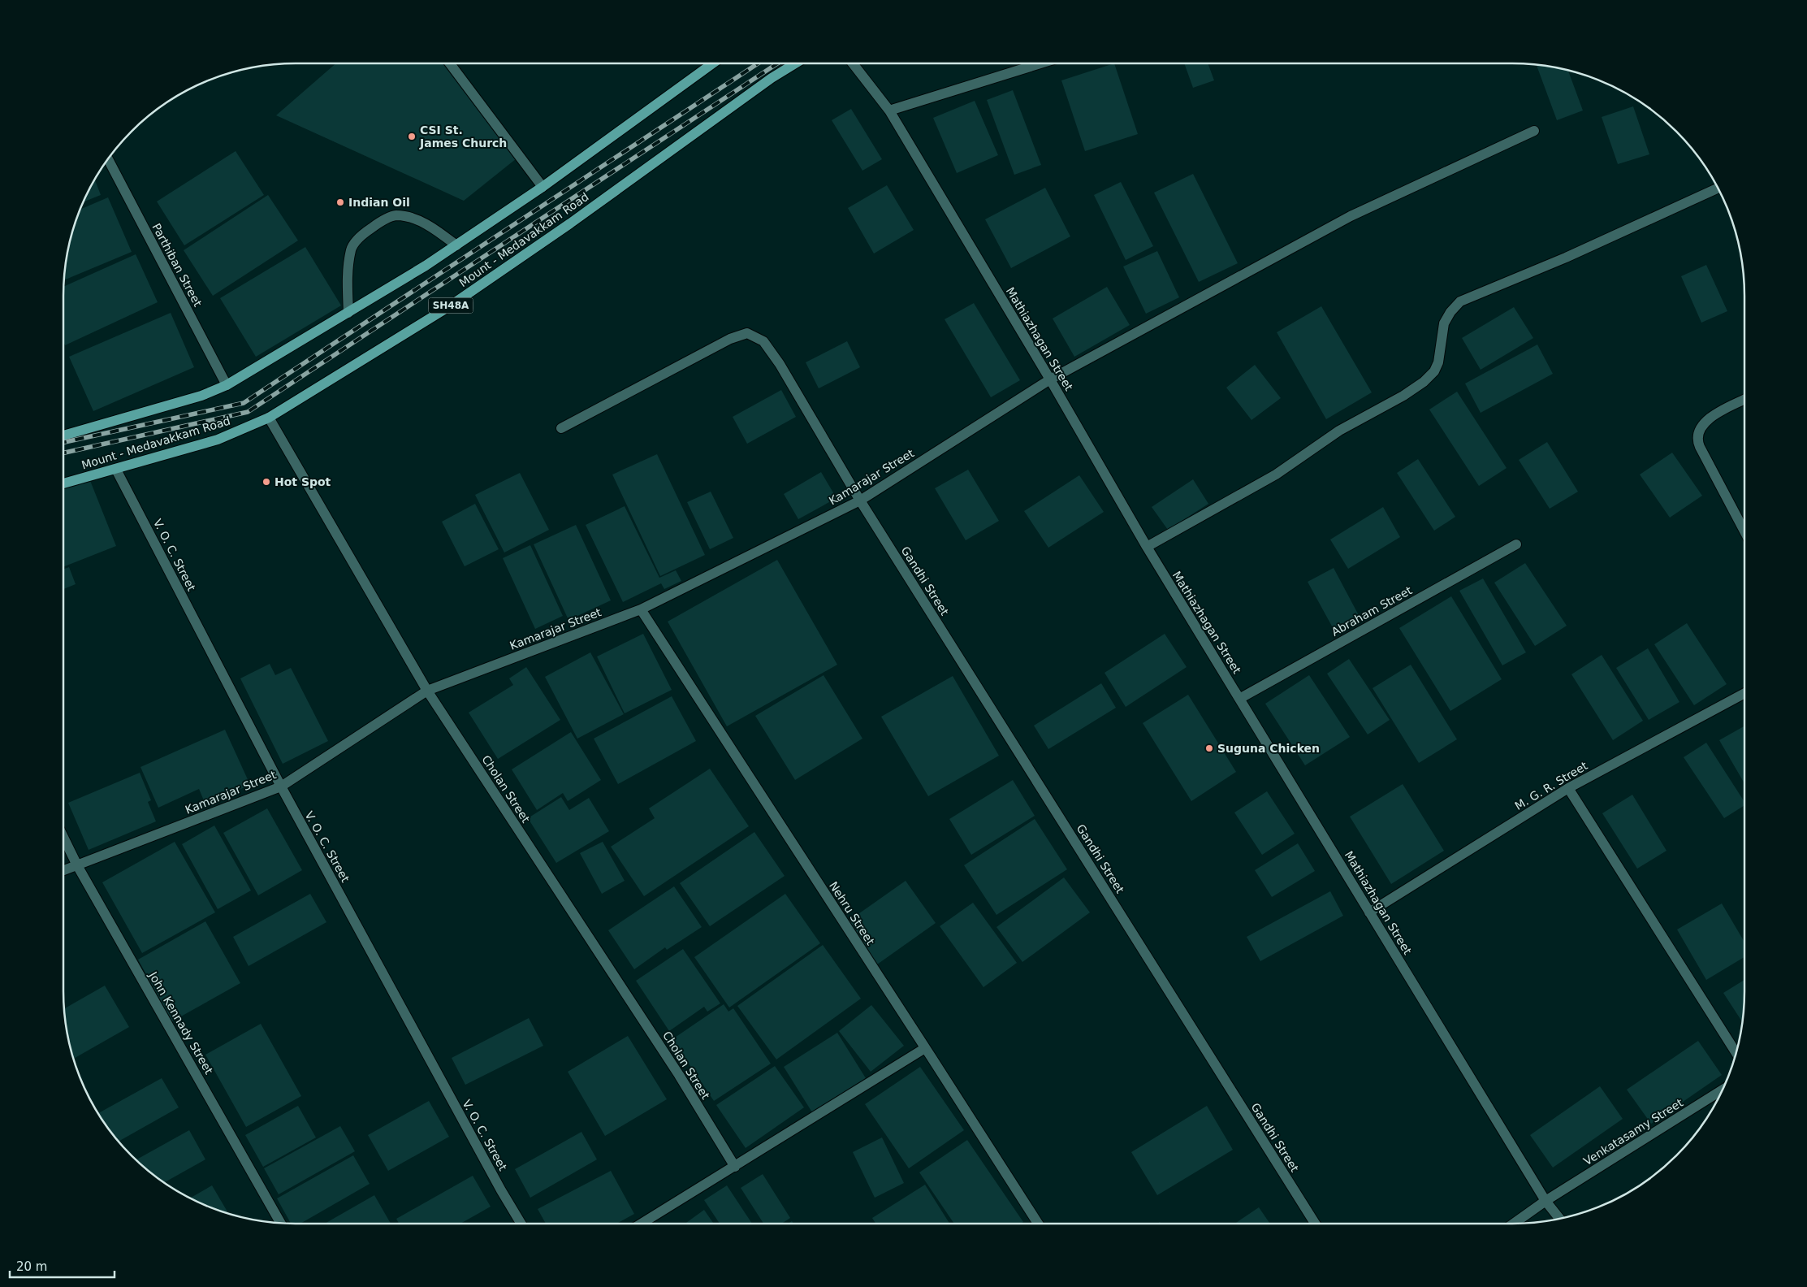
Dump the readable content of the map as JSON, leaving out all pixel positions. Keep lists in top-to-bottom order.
{
  "streets": {
    "main road": ["Mount - Medavakkam Road", "SH48A"],
    "street": [
      "Parthiban Street",
      "Mathiazhagan Street",
      "Kamarajar Street",
      "V. O. C. Street",
      "Gandhi Street",
      "Abraham Street",
      "M. G. R. Street",
      "Cholan Street",
      "Nehru Street",
      "John Kennady Street",
      "Venkatasamy Street"
    ]
  },
  "crossings": [
    ["Mount - Medavakkam Road", "V. O. C. Street"],
    ["Mount - Medavakkam Road", "Cholan Street"],
    ["Mathiazhagan Street", "Kamarajar Street"],
    ["Mathiazhagan Street", "Abraham Street"],
    ["Mathiazhagan Street", "M. G. R. Street"],
    ["Mathiazhagan Street", "Venkatasamy Street"],
    ["Kamarajar Street", "V. O. C. Street"],
    ["Kamarajar Street", "Gandhi Street"],
    ["Kamarajar Street", "Cholan Street"],
    ["Kamarajar Street", "Nehru Street"],
    ["Kamarajar Street", "John Kennady Street"]
  ],
  "places": [
    "CSI St. James Church",
    "Indian Oil",
    "Hot Spot",
    "Suguna Chicken"
  ],
  "scale_bar": "20 m"
}
